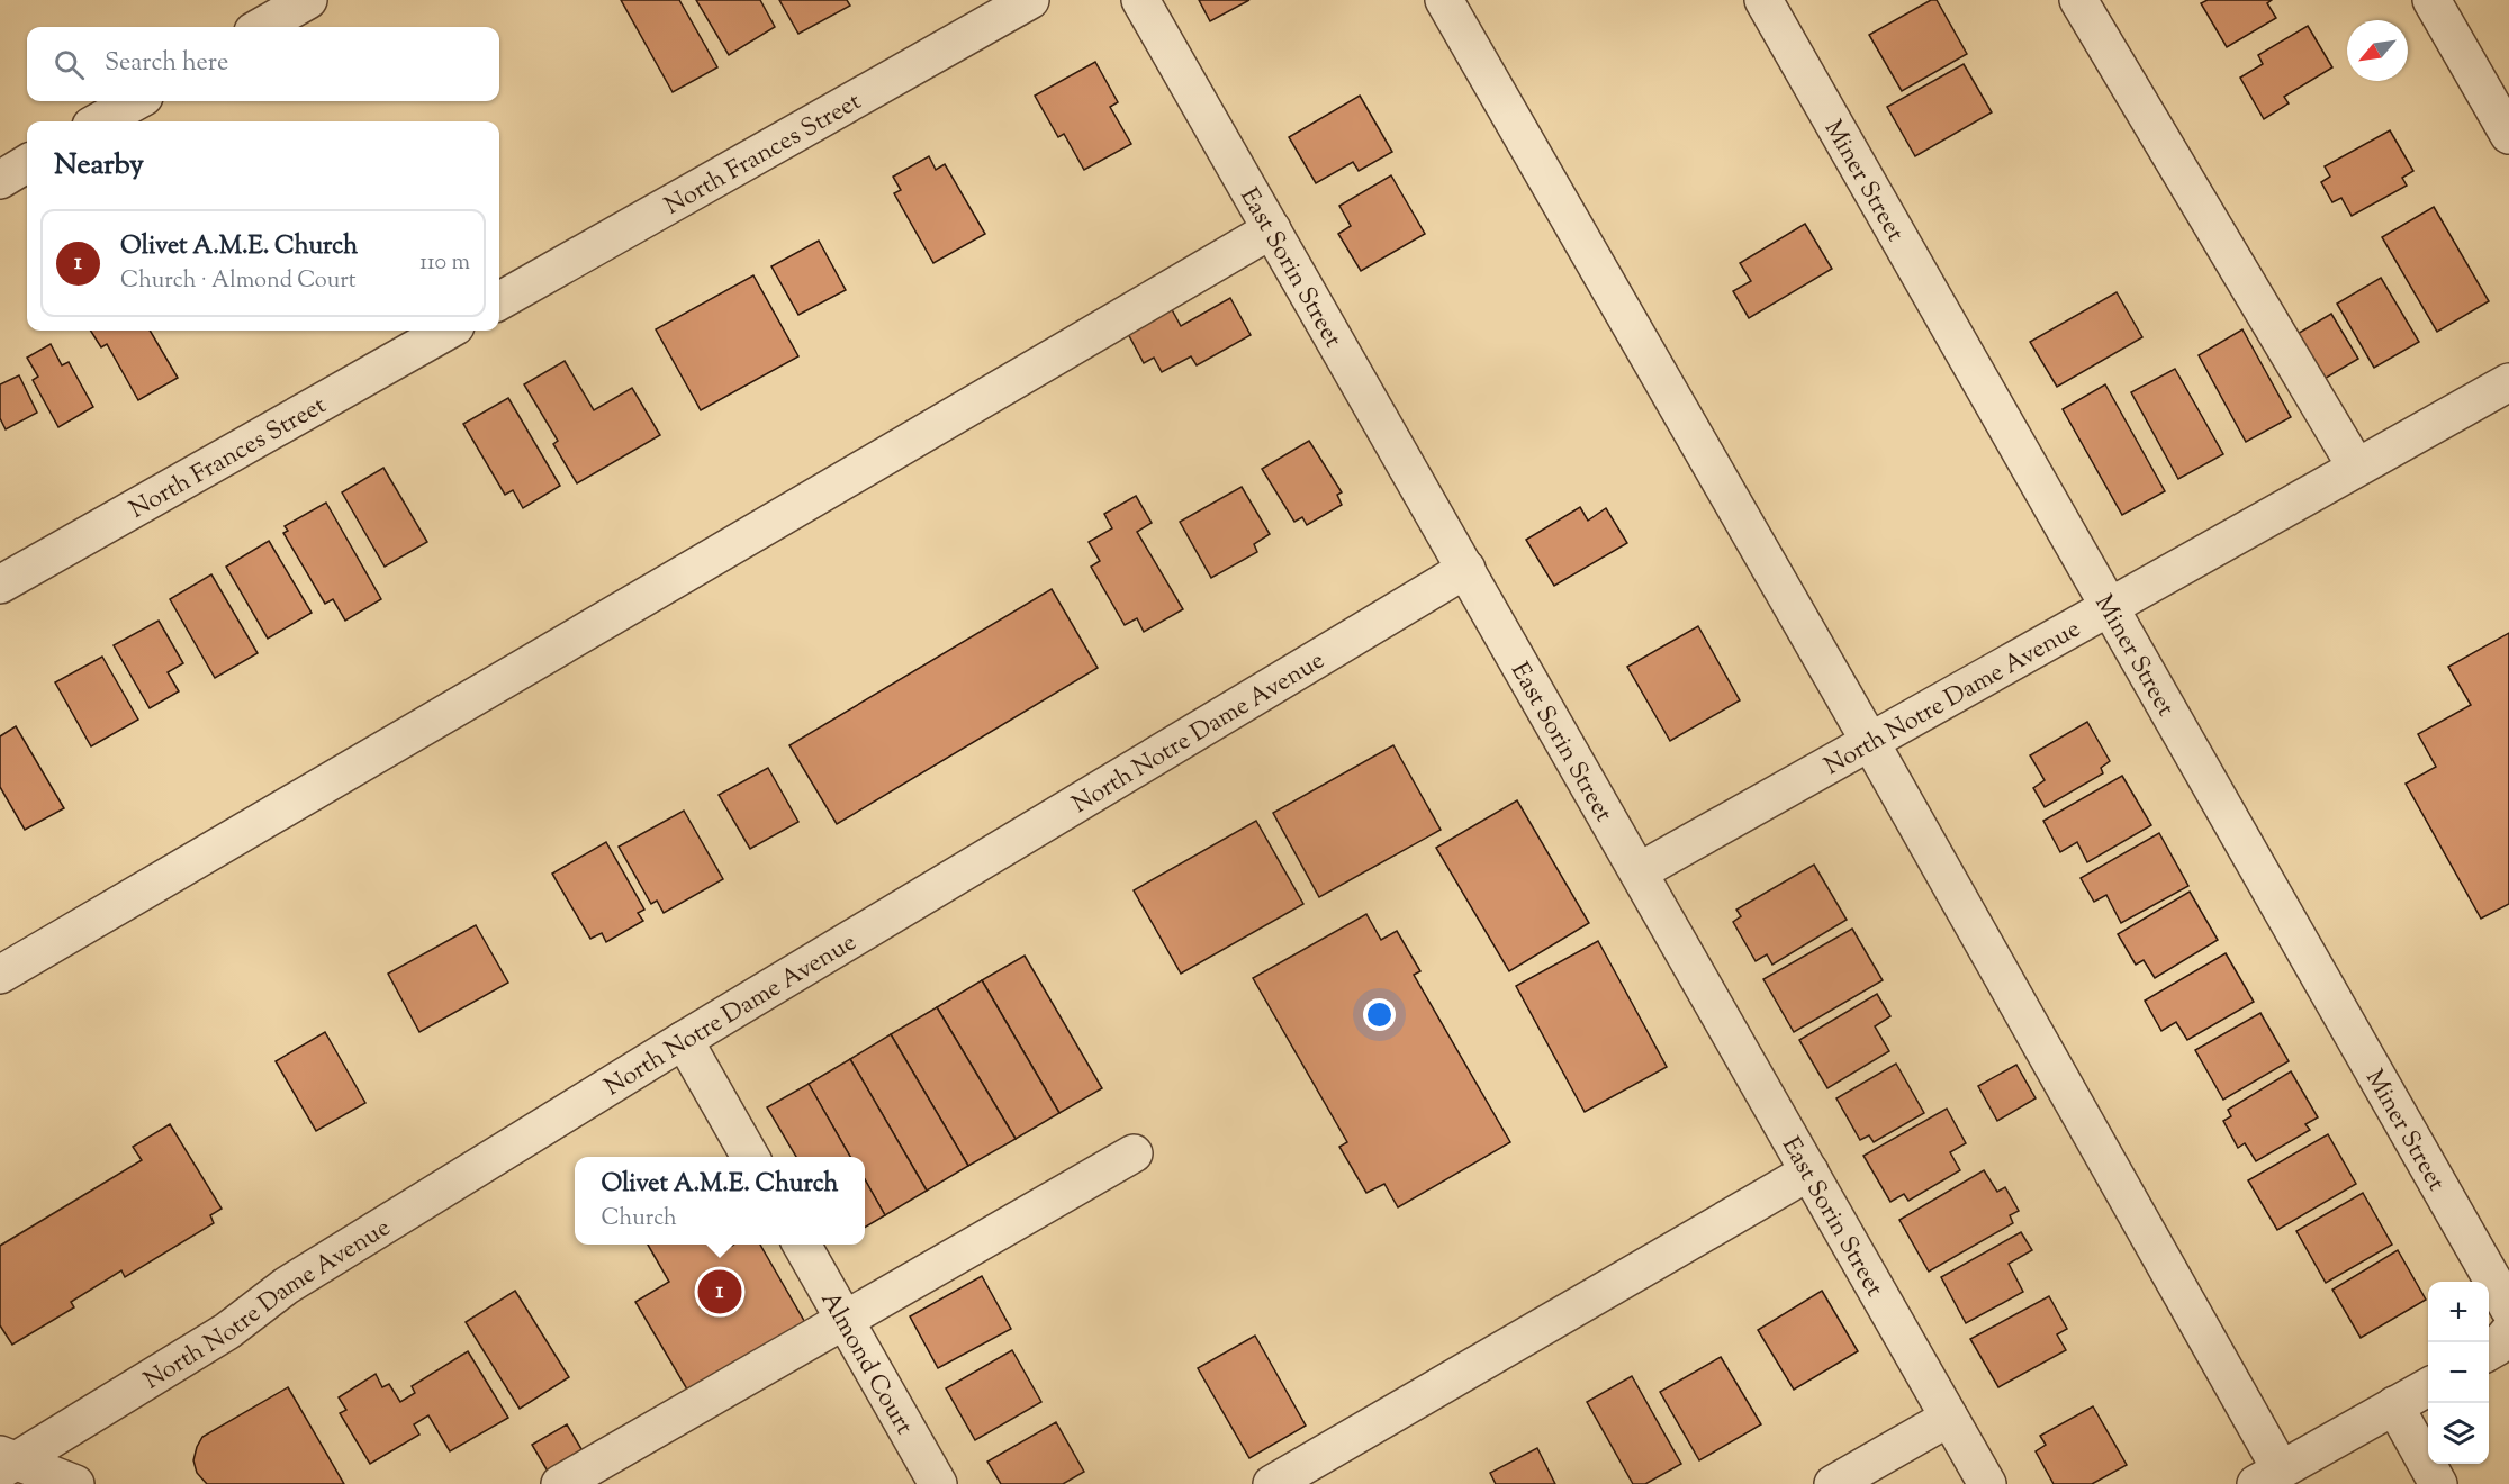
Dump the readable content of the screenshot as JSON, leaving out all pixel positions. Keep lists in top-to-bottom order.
{
  "streets": {
    "street": [
      "North Frances Street",
      "Miner Street",
      "East Sorin Street",
      "North Notre Dame Avenue",
      "Almond Court"
    ]
  },
  "crossings": [
    ["Miner Street", "North Notre Dame Avenue"],
    ["East Sorin Street", "North Notre Dame Avenue"]
  ],
  "north": "bottom left",
  "page": {
    "search": "Search here",
    "heading": "Nearby",
    "list": [
      {
        "mark": "1",
        "name": "Olivet A.M.E. Church",
        "note": "Church · Almond Court",
        "value": "110 m"
      }
    ],
    "popup": ["Olivet A.M.E. Church", "Church"],
    "pins": "1",
    "map_buttons": ["+", "−"]
  }
}
